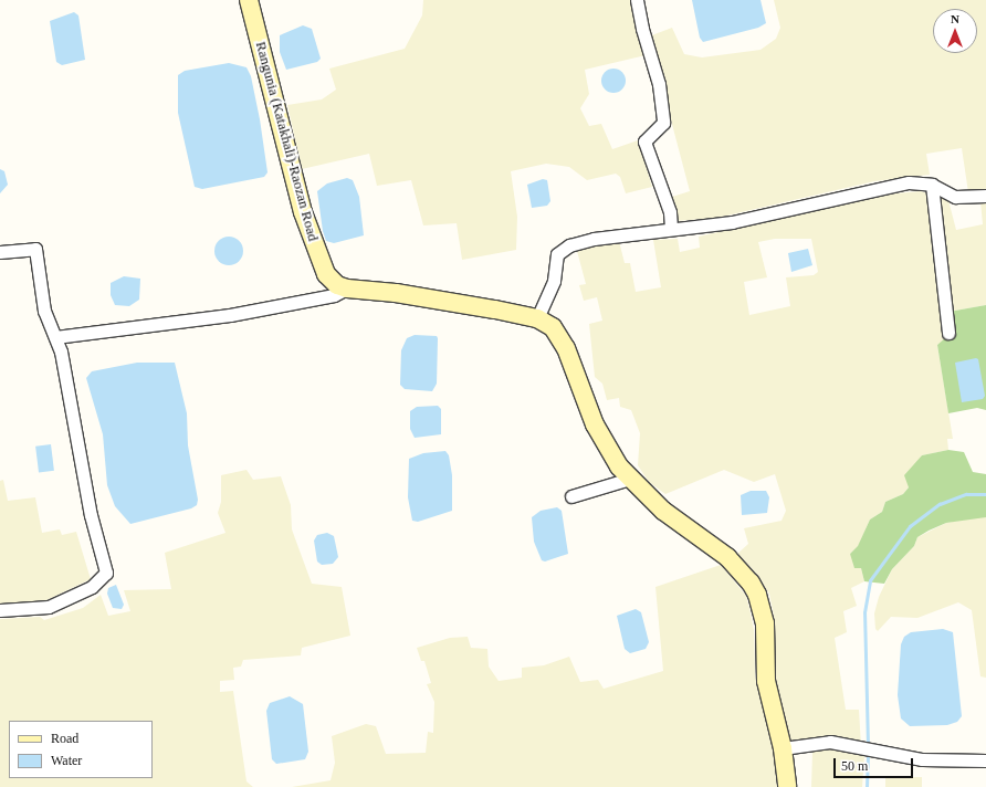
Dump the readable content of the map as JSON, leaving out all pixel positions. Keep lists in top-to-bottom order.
{
  "streets": {
    "main road": ["Rangunia (Katakhali)-Raozan Road"]
  },
  "legend": ["Road", "Water"],
  "scale_bar": "50 m",
  "north": "top"
}
